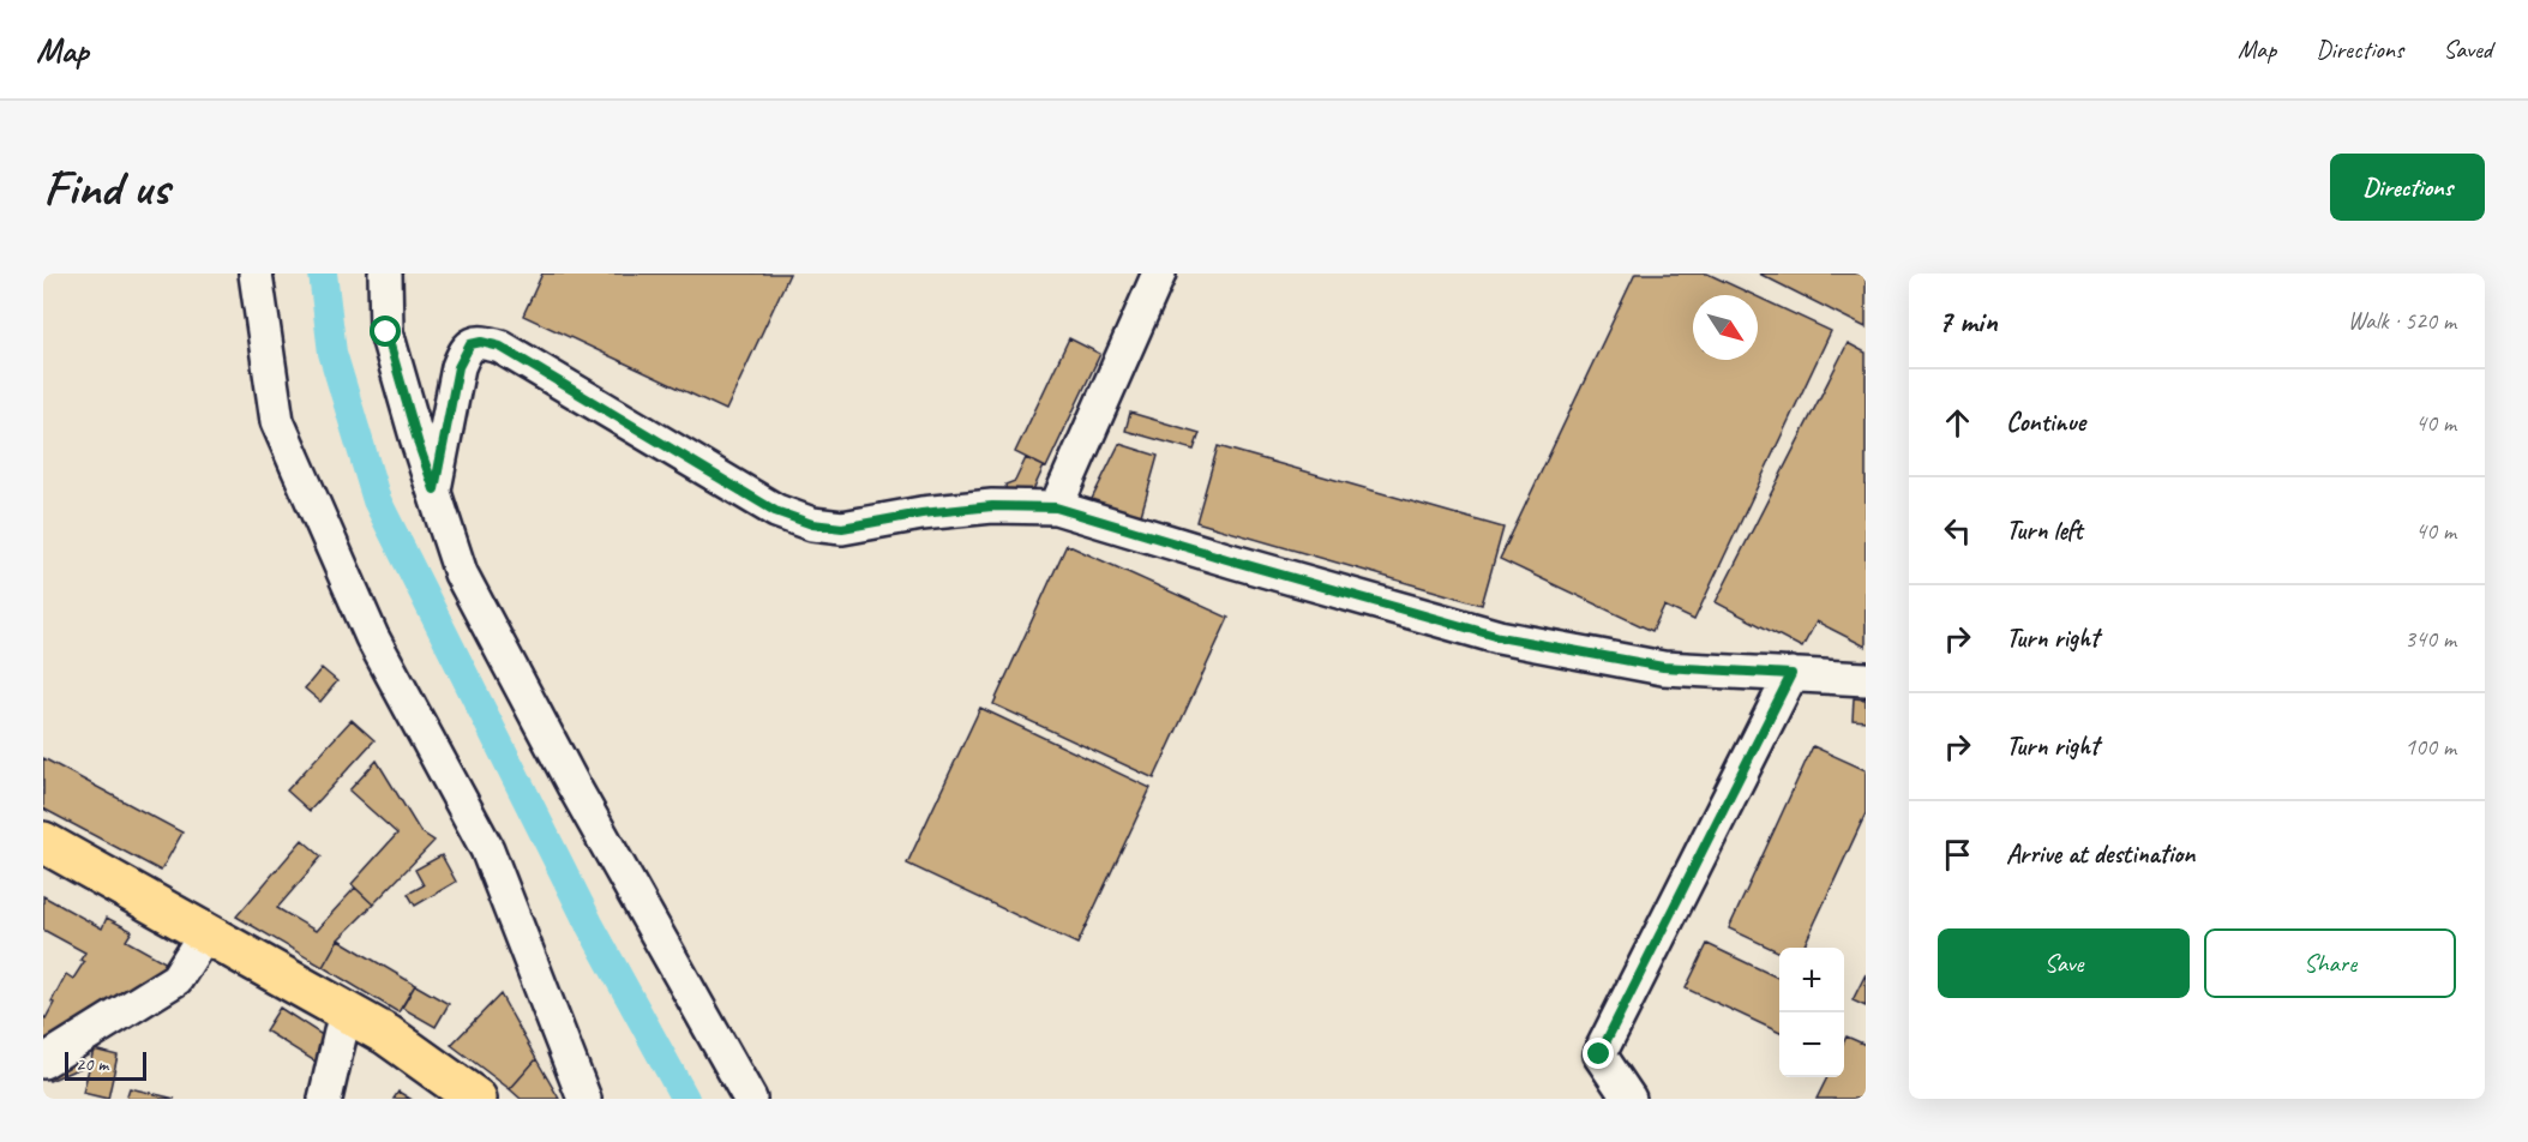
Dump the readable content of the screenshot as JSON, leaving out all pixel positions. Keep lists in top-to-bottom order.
{
  "scale_bar": "20 m",
  "north": "bottom right",
  "page": {
    "header": "Map",
    "nav": ["Map", "Directions", "Saved"],
    "buttons": [
      "Directions",
      ["Save", "Share"]
    ],
    "title": "Find us",
    "heading": ["7 min", "Walk · 520 m"],
    "list": [
      ["Continue", "40 m"],
      ["Turn left", "40 m"],
      ["Turn right", "340 m"],
      ["Turn right", "100 m"],
      "Arrive at destination"
    ],
    "map_buttons": ["+", "−"],
    "scale": "20 m"
  }
}
